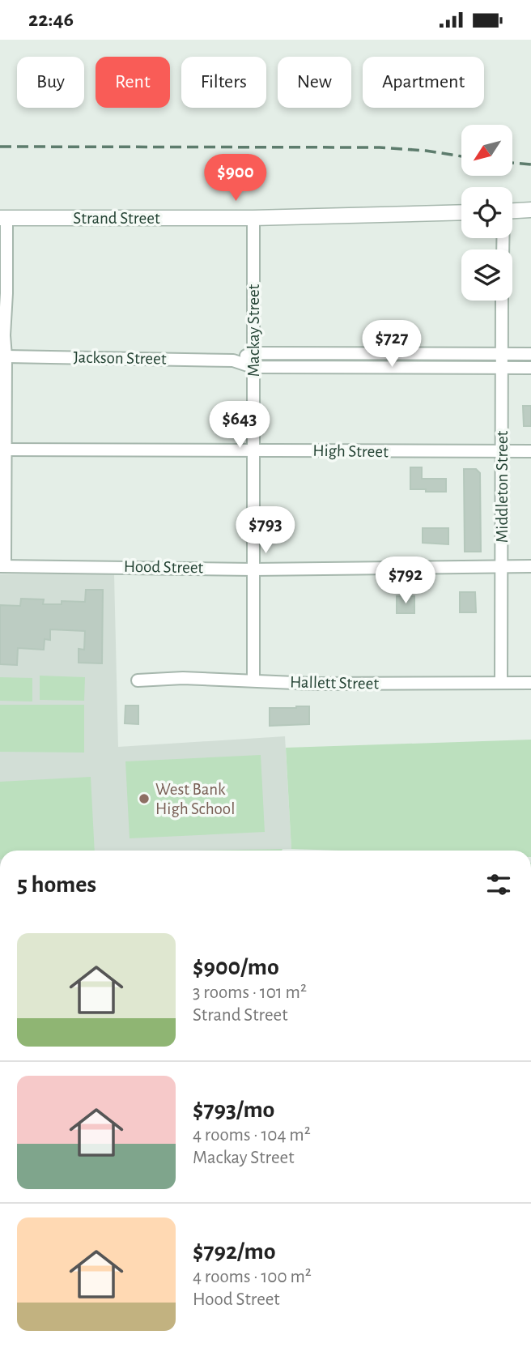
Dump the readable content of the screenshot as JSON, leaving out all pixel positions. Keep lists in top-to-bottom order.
{
  "streets": {
    "street": [
      "Strand Street",
      "Mackay Street",
      "Jackson Street",
      "High Street",
      "Middleton Street",
      "Hood Street",
      "Hallett Street"
    ]
  },
  "crossings": [
    ["Strand Street", "Mackay Street"],
    ["Mackay Street", "Jackson Street"],
    ["Mackay Street", "High Street"],
    ["Mackay Street", "Hood Street"],
    ["Mackay Street", "Hallett Street"],
    ["Jackson Street", "Middleton Street"],
    ["High Street", "Middleton Street"],
    ["Middleton Street", "Hood Street"],
    ["Middleton Street", "Hallett Street"]
  ],
  "places": ["West Bank High School"],
  "north": "bottom left",
  "page": {
    "status": "22:46",
    "chip": [
      "Buy",
      "Rent",
      "Filters",
      "New",
      "Apartment"
    ],
    "price": [
      "$900",
      "$727",
      "$643",
      "$793",
      "$792"
    ],
    "heading": "5 homes",
    "list": [
      {
        "name": "$900/mo",
        "note": "3 rooms · 101 m² · Strand Street"
      },
      {
        "name": "$793/mo",
        "note": "4 rooms · 104 m² · Mackay Street"
      },
      {
        "name": "$792/mo",
        "note": "4 rooms · 100 m² · Hood Street"
      }
    ]
  }
}
